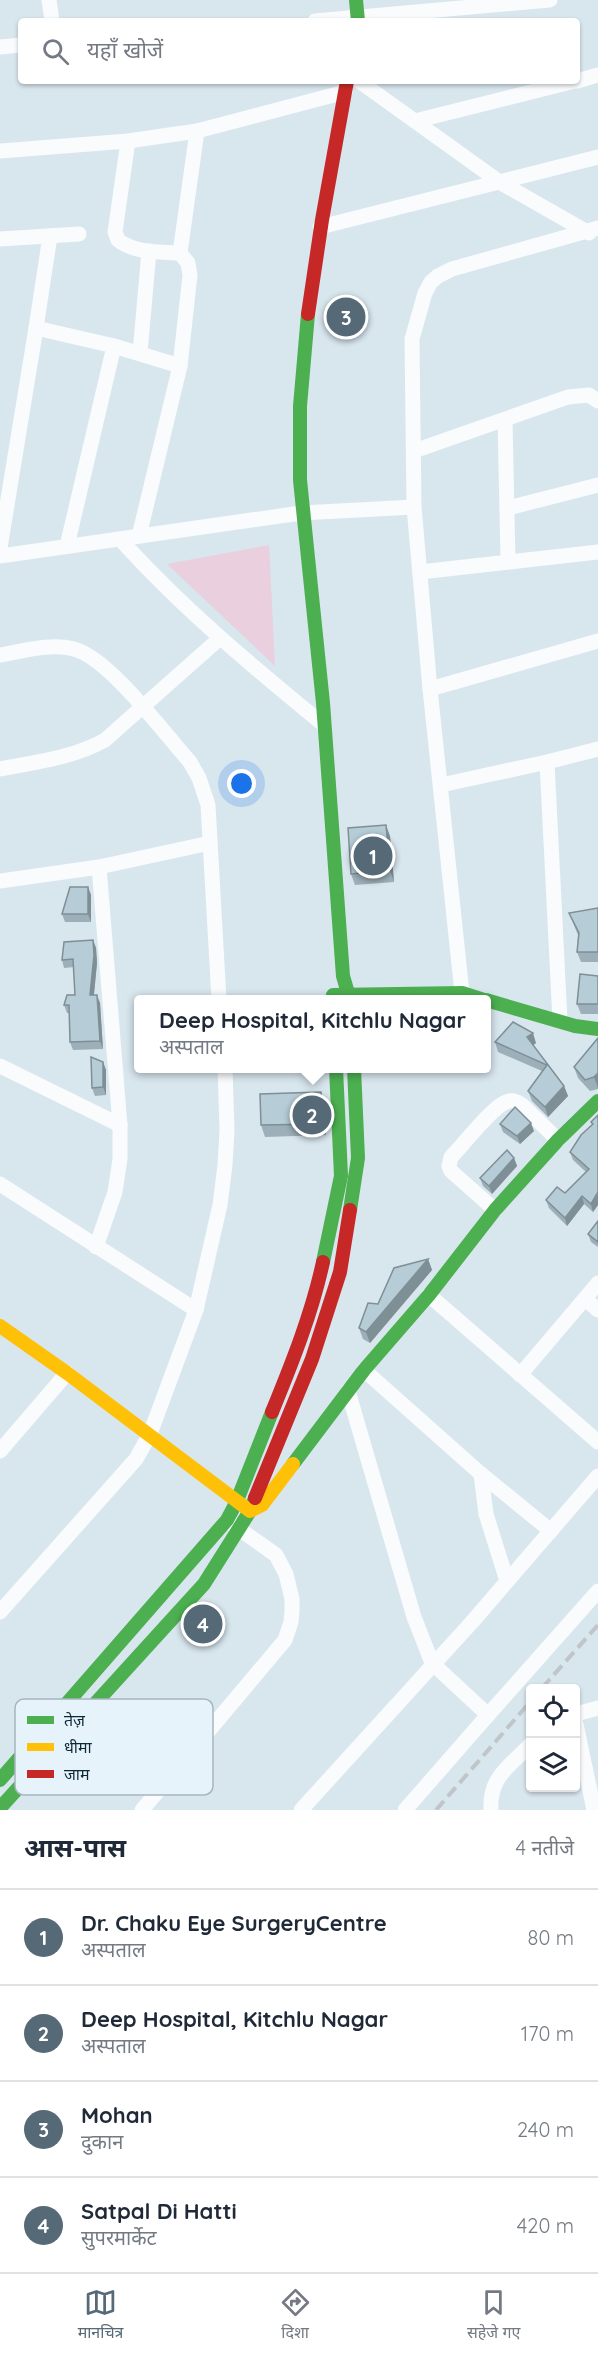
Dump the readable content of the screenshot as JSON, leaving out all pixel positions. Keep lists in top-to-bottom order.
{
  "legend": ["तेज़", "धीमा", "जाम"],
  "page": {
    "search": "यहाँ खोजें",
    "pins": [
      "3",
      "1",
      "2",
      "4"
    ],
    "popup": ["Deep Hospital, Kitchlu Nagar", "अस्पताल"],
    "heading": ["आस-पास", "4 नतीजे"],
    "list": [
      {
        "mark": "1",
        "name": "Dr. Chaku Eye SurgeryCentre",
        "note": "अस्पताल",
        "value": "80 m"
      },
      {
        "mark": "2",
        "name": "Deep Hospital, Kitchlu Nagar",
        "note": "अस्पताल",
        "value": "170 m"
      },
      {
        "mark": "3",
        "name": "Mohan",
        "note": "दुकान",
        "value": "240 m"
      },
      {
        "mark": "4",
        "name": "Satpal Di Hatti",
        "note": "सुपरमार्केट",
        "value": "420 m"
      }
    ],
    "nav": ["मानचित्र", "दिशा", "सहेजे गए"]
  }
}
